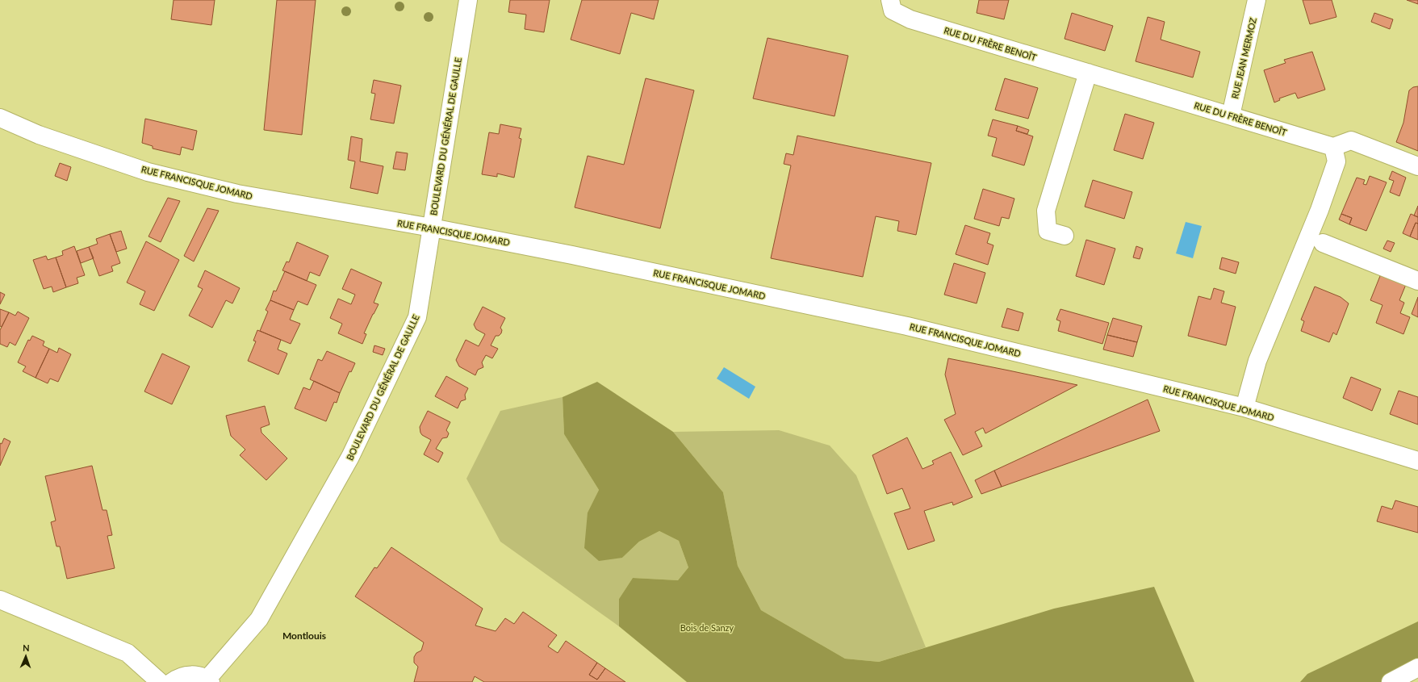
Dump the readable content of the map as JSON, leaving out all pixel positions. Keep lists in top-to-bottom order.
{
  "streets": {
    "street": [
      "RUE DU FRÈRE BENOÎT",
      "RUE JEAN MERMOZ",
      "BOULEVARD DU GÉNÉRAL DE GAULLE",
      "RUE FRANCISQUE JOMARD"
    ]
  },
  "crossings": [
    ["RUE DU FRÈRE BENOÎT", "RUE JEAN MERMOZ"],
    ["BOULEVARD DU GÉNÉRAL DE GAULLE", "RUE FRANCISQUE JOMARD"]
  ],
  "districts": ["Montlouis"],
  "parks": ["Bois de Sanzy"],
  "north": "top"
}
